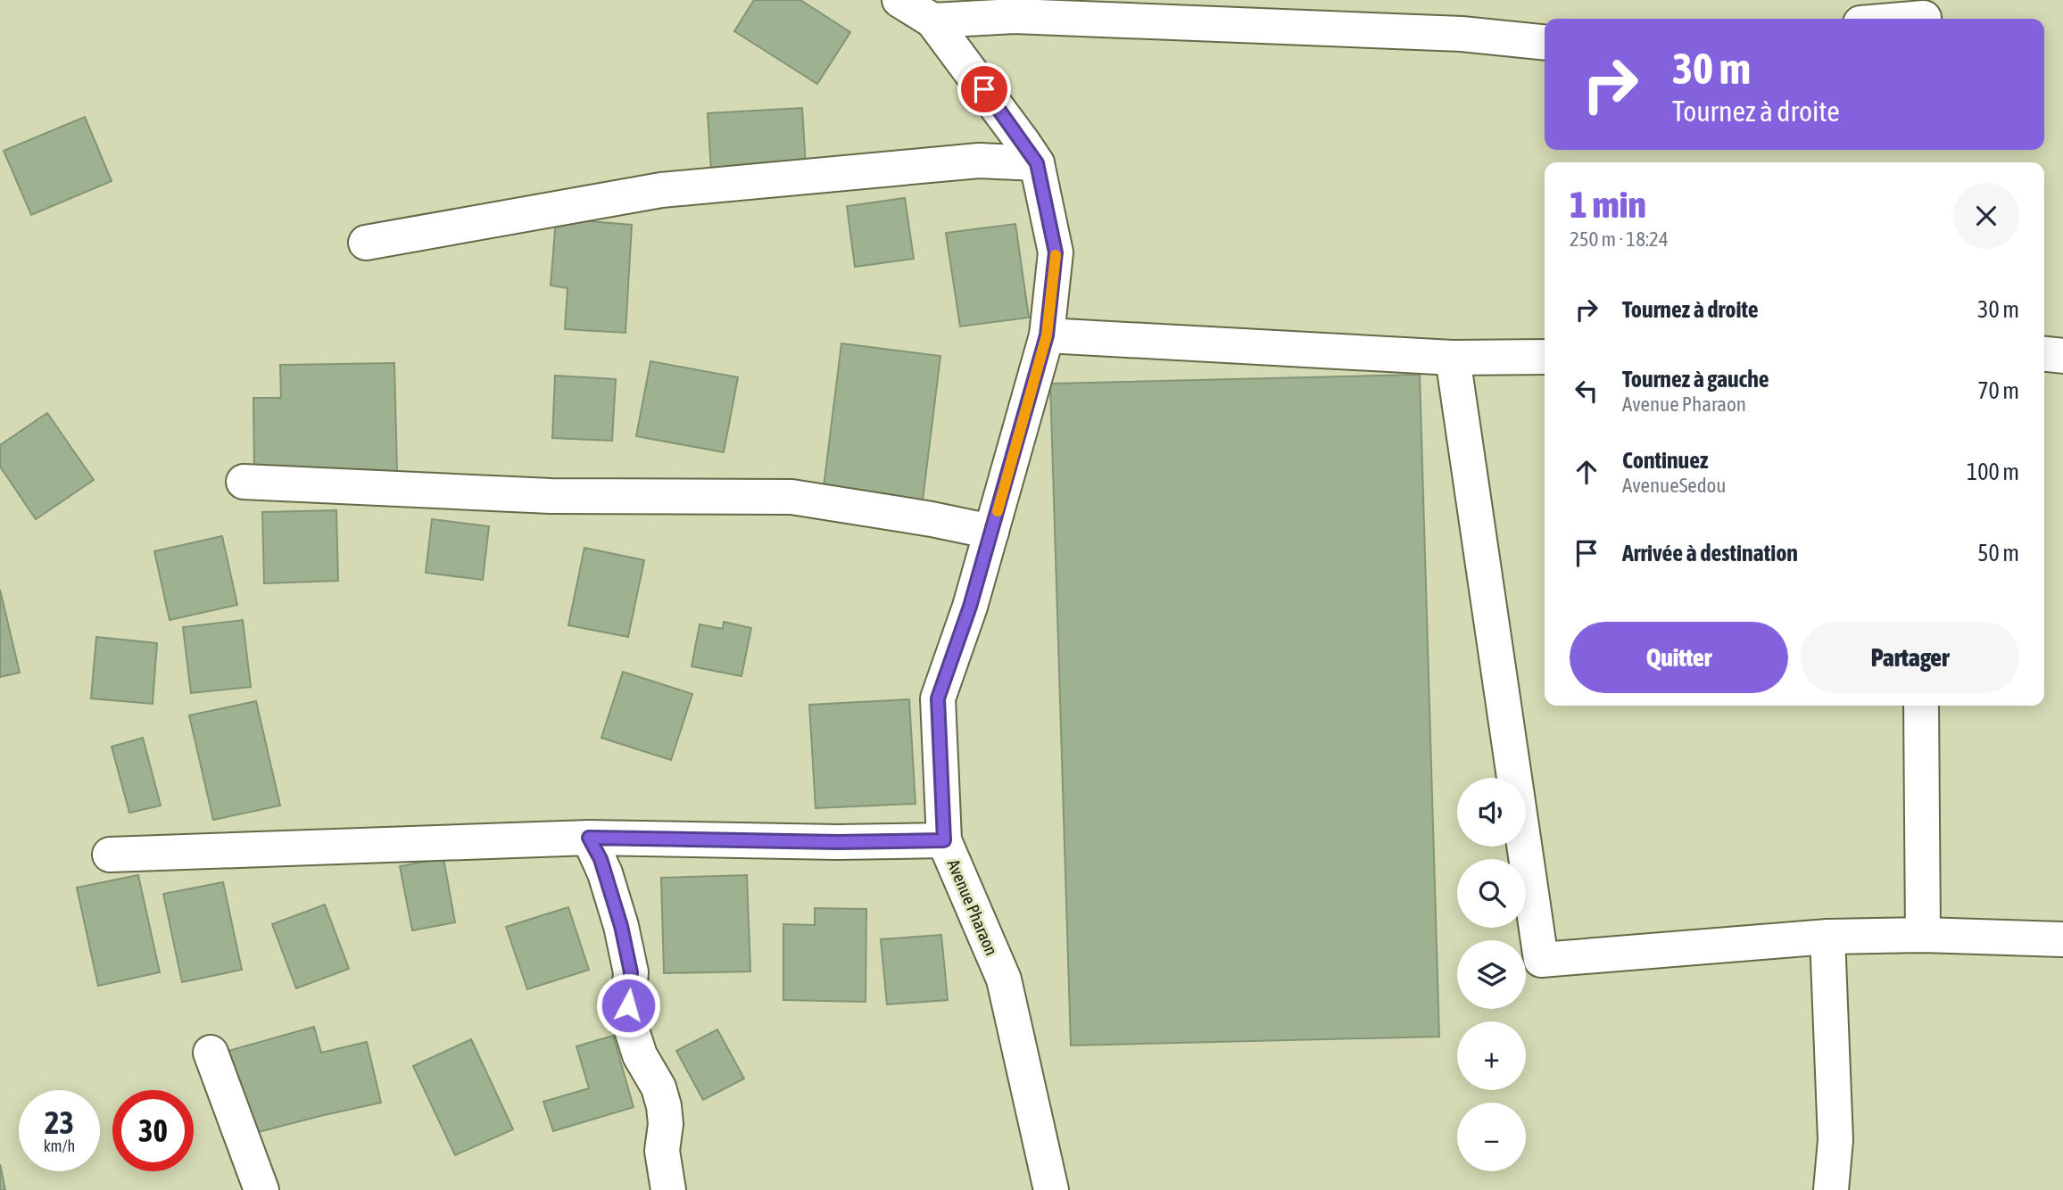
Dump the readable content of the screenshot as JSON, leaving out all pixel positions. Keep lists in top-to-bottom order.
{
  "streets": {
    "street": ["Avenue Pharaon"]
  },
  "page": {
    "turn": ["30 m", "Tournez à droite"],
    "heading": ["1 min", "250 m · 18:24"],
    "list": [
      {
        "name": "Tournez à droite",
        "value": "30 m"
      },
      {
        "name": "Tournez à gauche",
        "note": "Avenue Pharaon",
        "value": "70 m"
      },
      {
        "name": "Continuez",
        "note": "AvenueSedou",
        "value": "100 m"
      },
      {
        "name": "Arrivée à destination",
        "value": "50 m"
      }
    ],
    "buttons": ["Quitter", "Partager"],
    "map_buttons": ["+", "−"],
    "speed": "23 km/h",
    "limit": "30"
  }
}
